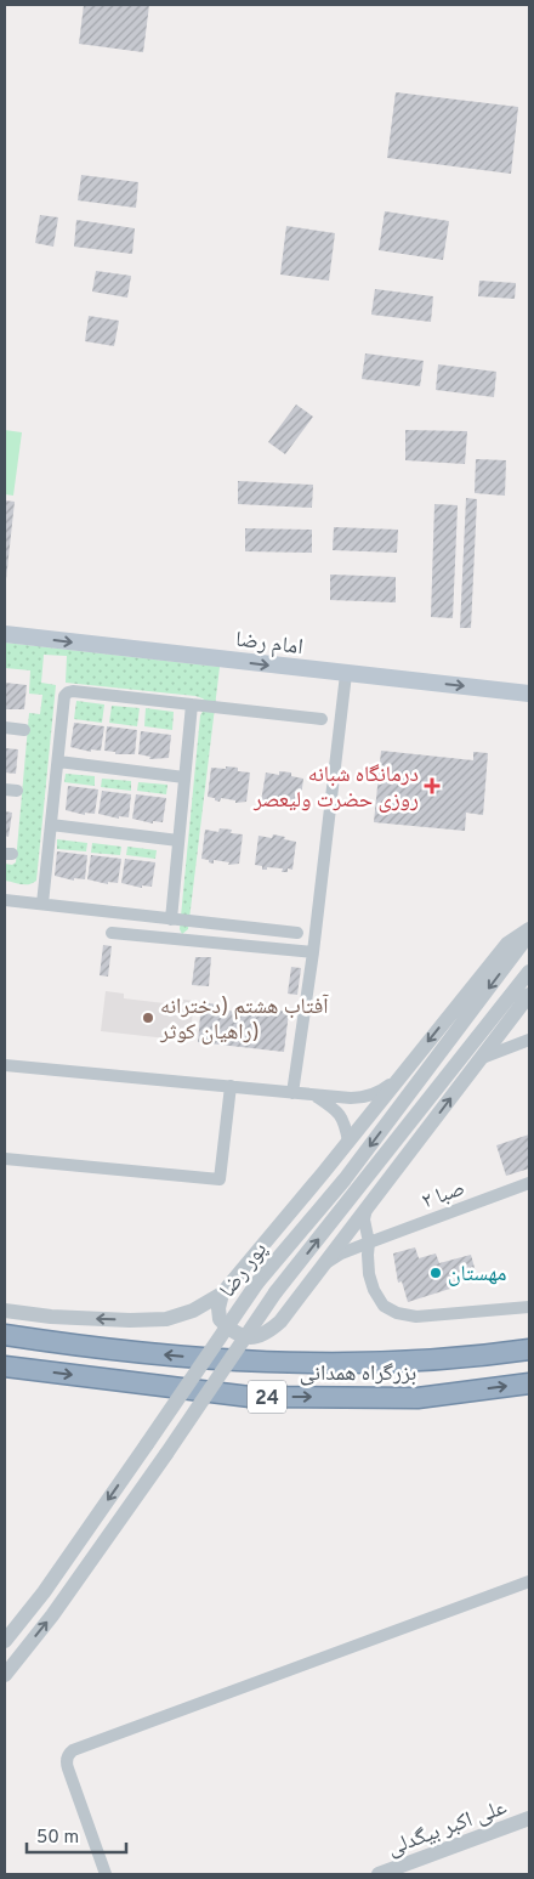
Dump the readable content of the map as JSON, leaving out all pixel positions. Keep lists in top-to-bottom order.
{
  "streets": {
    "highway": ["بزرگراه همدانی", "24"],
    "main road": ["امام رضا"],
    "street": ["صبا ۲", "پور رضا", "علی اکبر بیگدلی"]
  },
  "one_way": ["امام رضا"],
  "places": {
    "health": ["درمانگاه شبانه روزی حضرت ولیعصر"],
    "other": ["آفتاب هشتم (دخترانه راهیان کوثر)", "مهستان"]
  },
  "scale_bar": "50 m"
}
